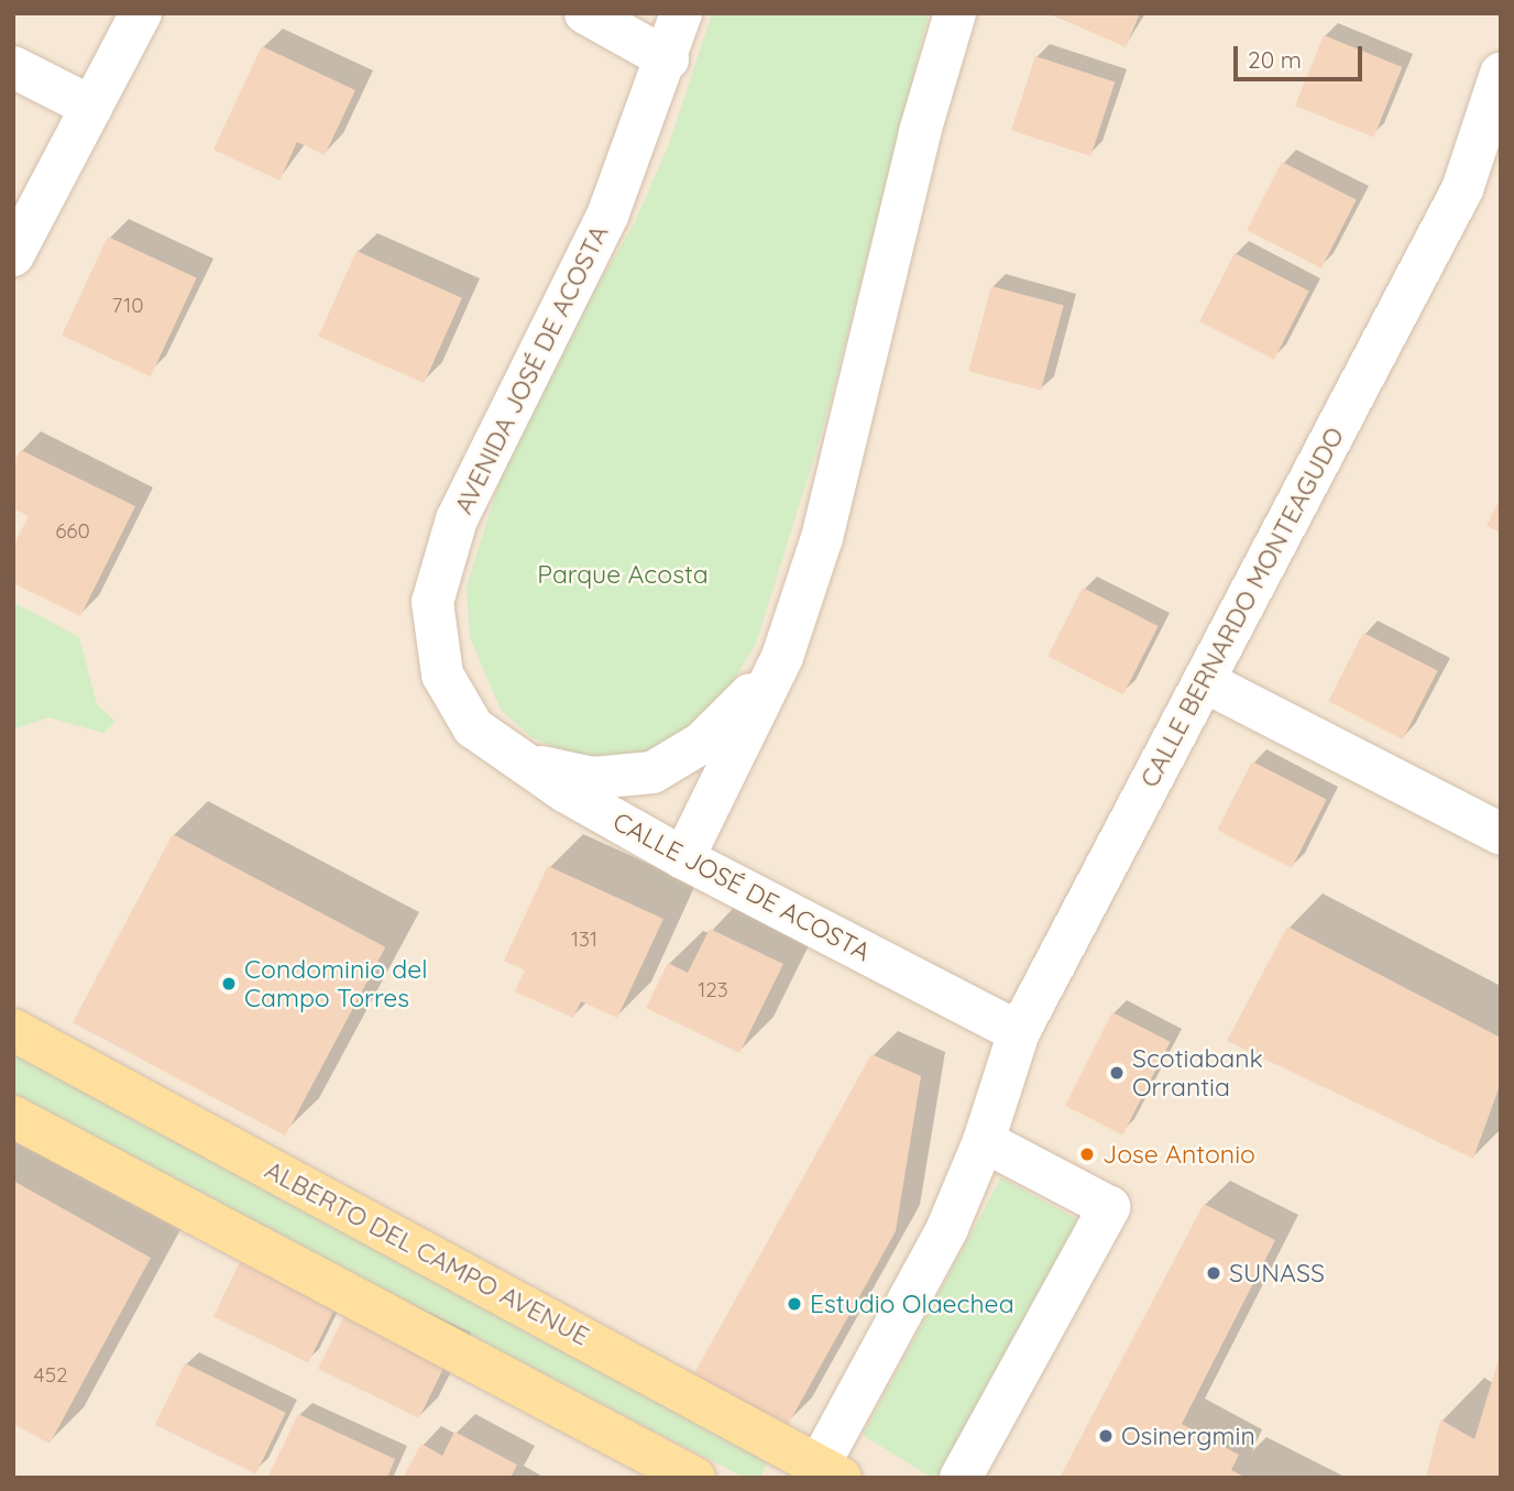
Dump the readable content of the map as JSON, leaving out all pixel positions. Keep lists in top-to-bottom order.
{
  "streets": {
    "main road": ["ALBERTO DEL CAMPO AVENUE"],
    "street": ["AVENIDA JOSÉ DE ACOSTA", "CALLE BERNARDO MONTEAGUDO", "CALLE JOSÉ DE ACOSTA"]
  },
  "crossings": [
    ["AVENIDA JOSÉ DE ACOSTA", "CALLE JOSÉ DE ACOSTA"],
    ["CALLE BERNARDO MONTEAGUDO", "CALLE JOSÉ DE ACOSTA"],
    ["CALLE BERNARDO MONTEAGUDO", "ALBERTO DEL CAMPO AVENUE"]
  ],
  "parks": ["Parque Acosta"],
  "places": [
    "Condominio del Campo Torres",
    "Scotiabank Orrantia",
    "Jose Antonio",
    "SUNASS",
    "Estudio Olaechea",
    "Osinergmin"
  ],
  "house_numbers": [
    "710",
    "660",
    "131",
    "123",
    "452"
  ],
  "scale_bar": "20 m"
}
